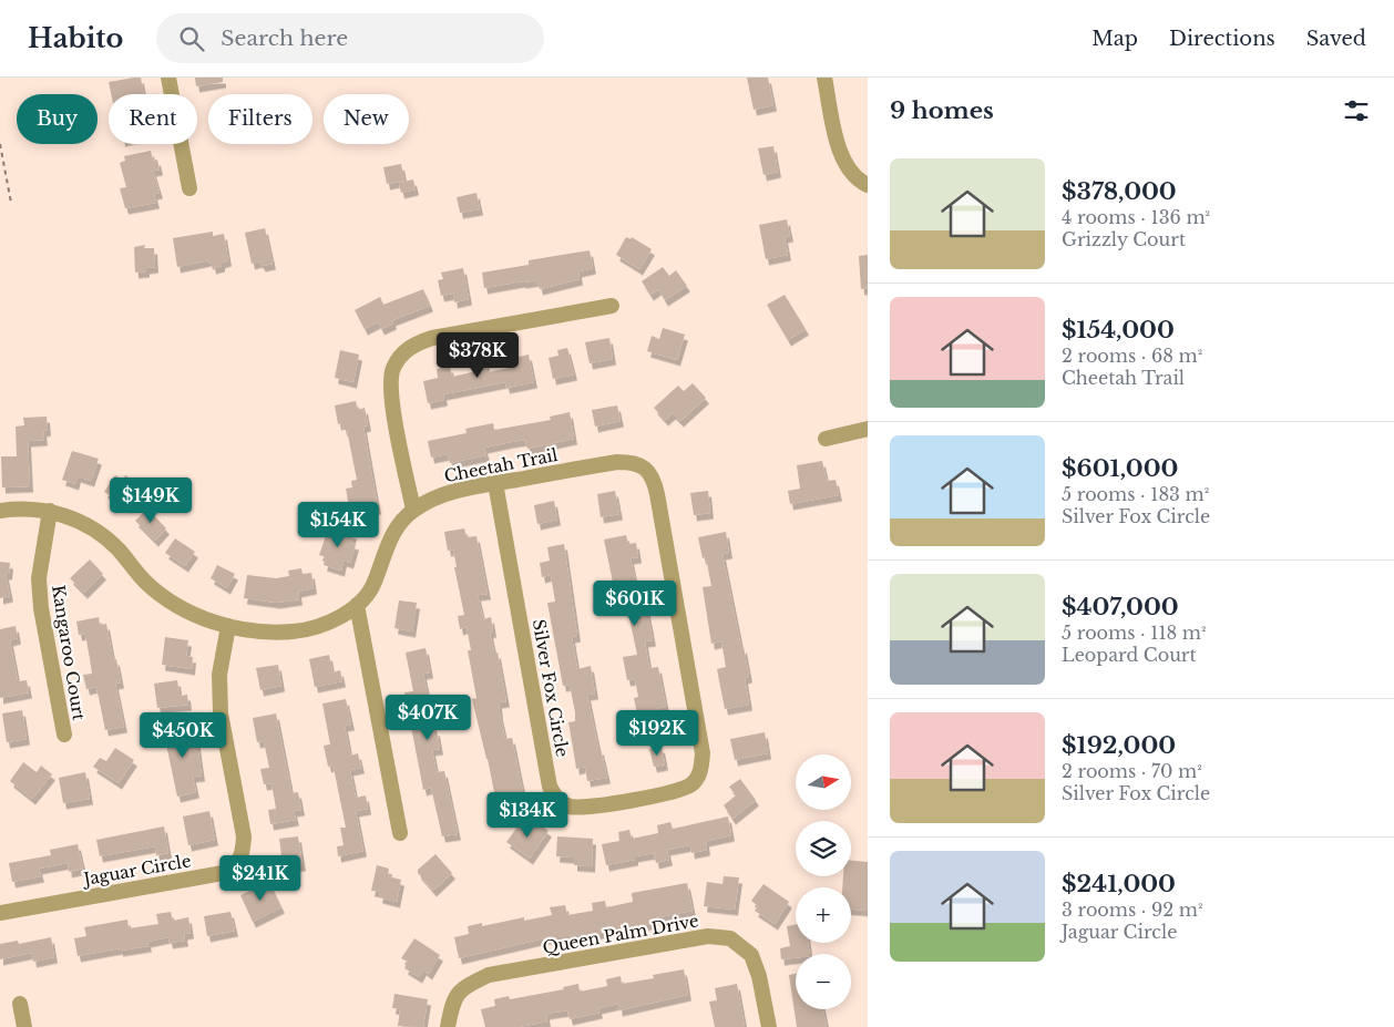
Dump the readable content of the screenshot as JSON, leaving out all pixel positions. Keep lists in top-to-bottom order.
{
  "streets": {
    "street": [
      "Cheetah Trail",
      "Kangaroo Court",
      "Silver Fox Circle",
      "Jaguar Circle",
      "Queen Palm Drive"
    ]
  },
  "crossings": [
    ["Cheetah Trail", "Kangaroo Court"],
    ["Cheetah Trail", "Silver Fox Circle"],
    ["Cheetah Trail", "Jaguar Circle"]
  ],
  "north": "right",
  "page": {
    "header": "Habito",
    "search": "Search here",
    "nav": ["Map", "Directions", "Saved"],
    "heading": "9 homes",
    "chip": [
      "Buy",
      "Rent",
      "Filters",
      "New"
    ],
    "list": [
      {
        "name": "$378,000",
        "note": "4 rooms · 136 m² · Grizzly Court"
      },
      {
        "name": "$154,000",
        "note": "2 rooms · 68 m² · Cheetah Trail"
      },
      {
        "name": "$601,000",
        "note": "5 rooms · 183 m² · Silver Fox Circle"
      },
      {
        "name": "$407,000",
        "note": "5 rooms · 118 m² · Leopard Court"
      },
      {
        "name": "$192,000",
        "note": "2 rooms · 70 m² · Silver Fox Circle"
      },
      {
        "name": "$241,000",
        "note": "3 rooms · 92 m² · Jaguar Circle"
      }
    ],
    "price": [
      "$378K",
      "$149K",
      "$154K",
      "$601K",
      "$407K",
      "$192K",
      "$450K",
      "$134K",
      "$241K"
    ],
    "map_buttons": ["+", "−"]
  }
}
